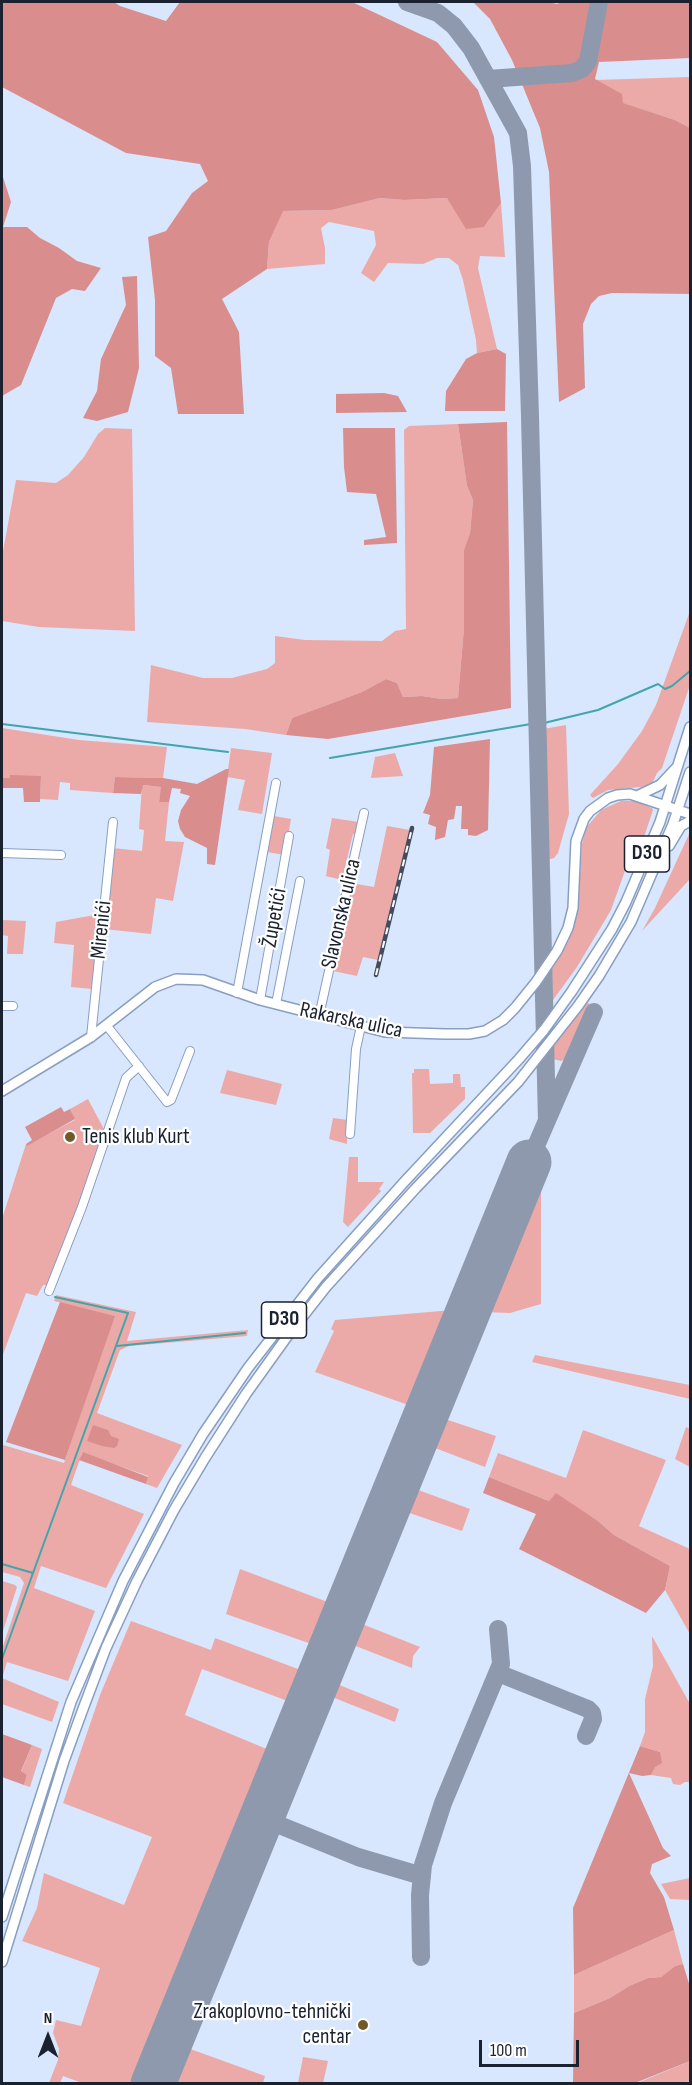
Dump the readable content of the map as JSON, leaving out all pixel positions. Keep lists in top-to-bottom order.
{
  "streets": {
    "main road": ["D30", "Rakarska ulica"],
    "street": ["Slavonska ulica", "Župetići", "Mirenići"]
  },
  "crossings": [
    ["Slavonska ulica", "Rakarska ulica"],
    ["Župetići", "Rakarska ulica"],
    ["Mirenići", "Rakarska ulica"]
  ],
  "places": ["Tenis klub Kurt", "Zrakoplovno-tehnički centar"],
  "scale_bar": "100 m",
  "north": "top"
}
